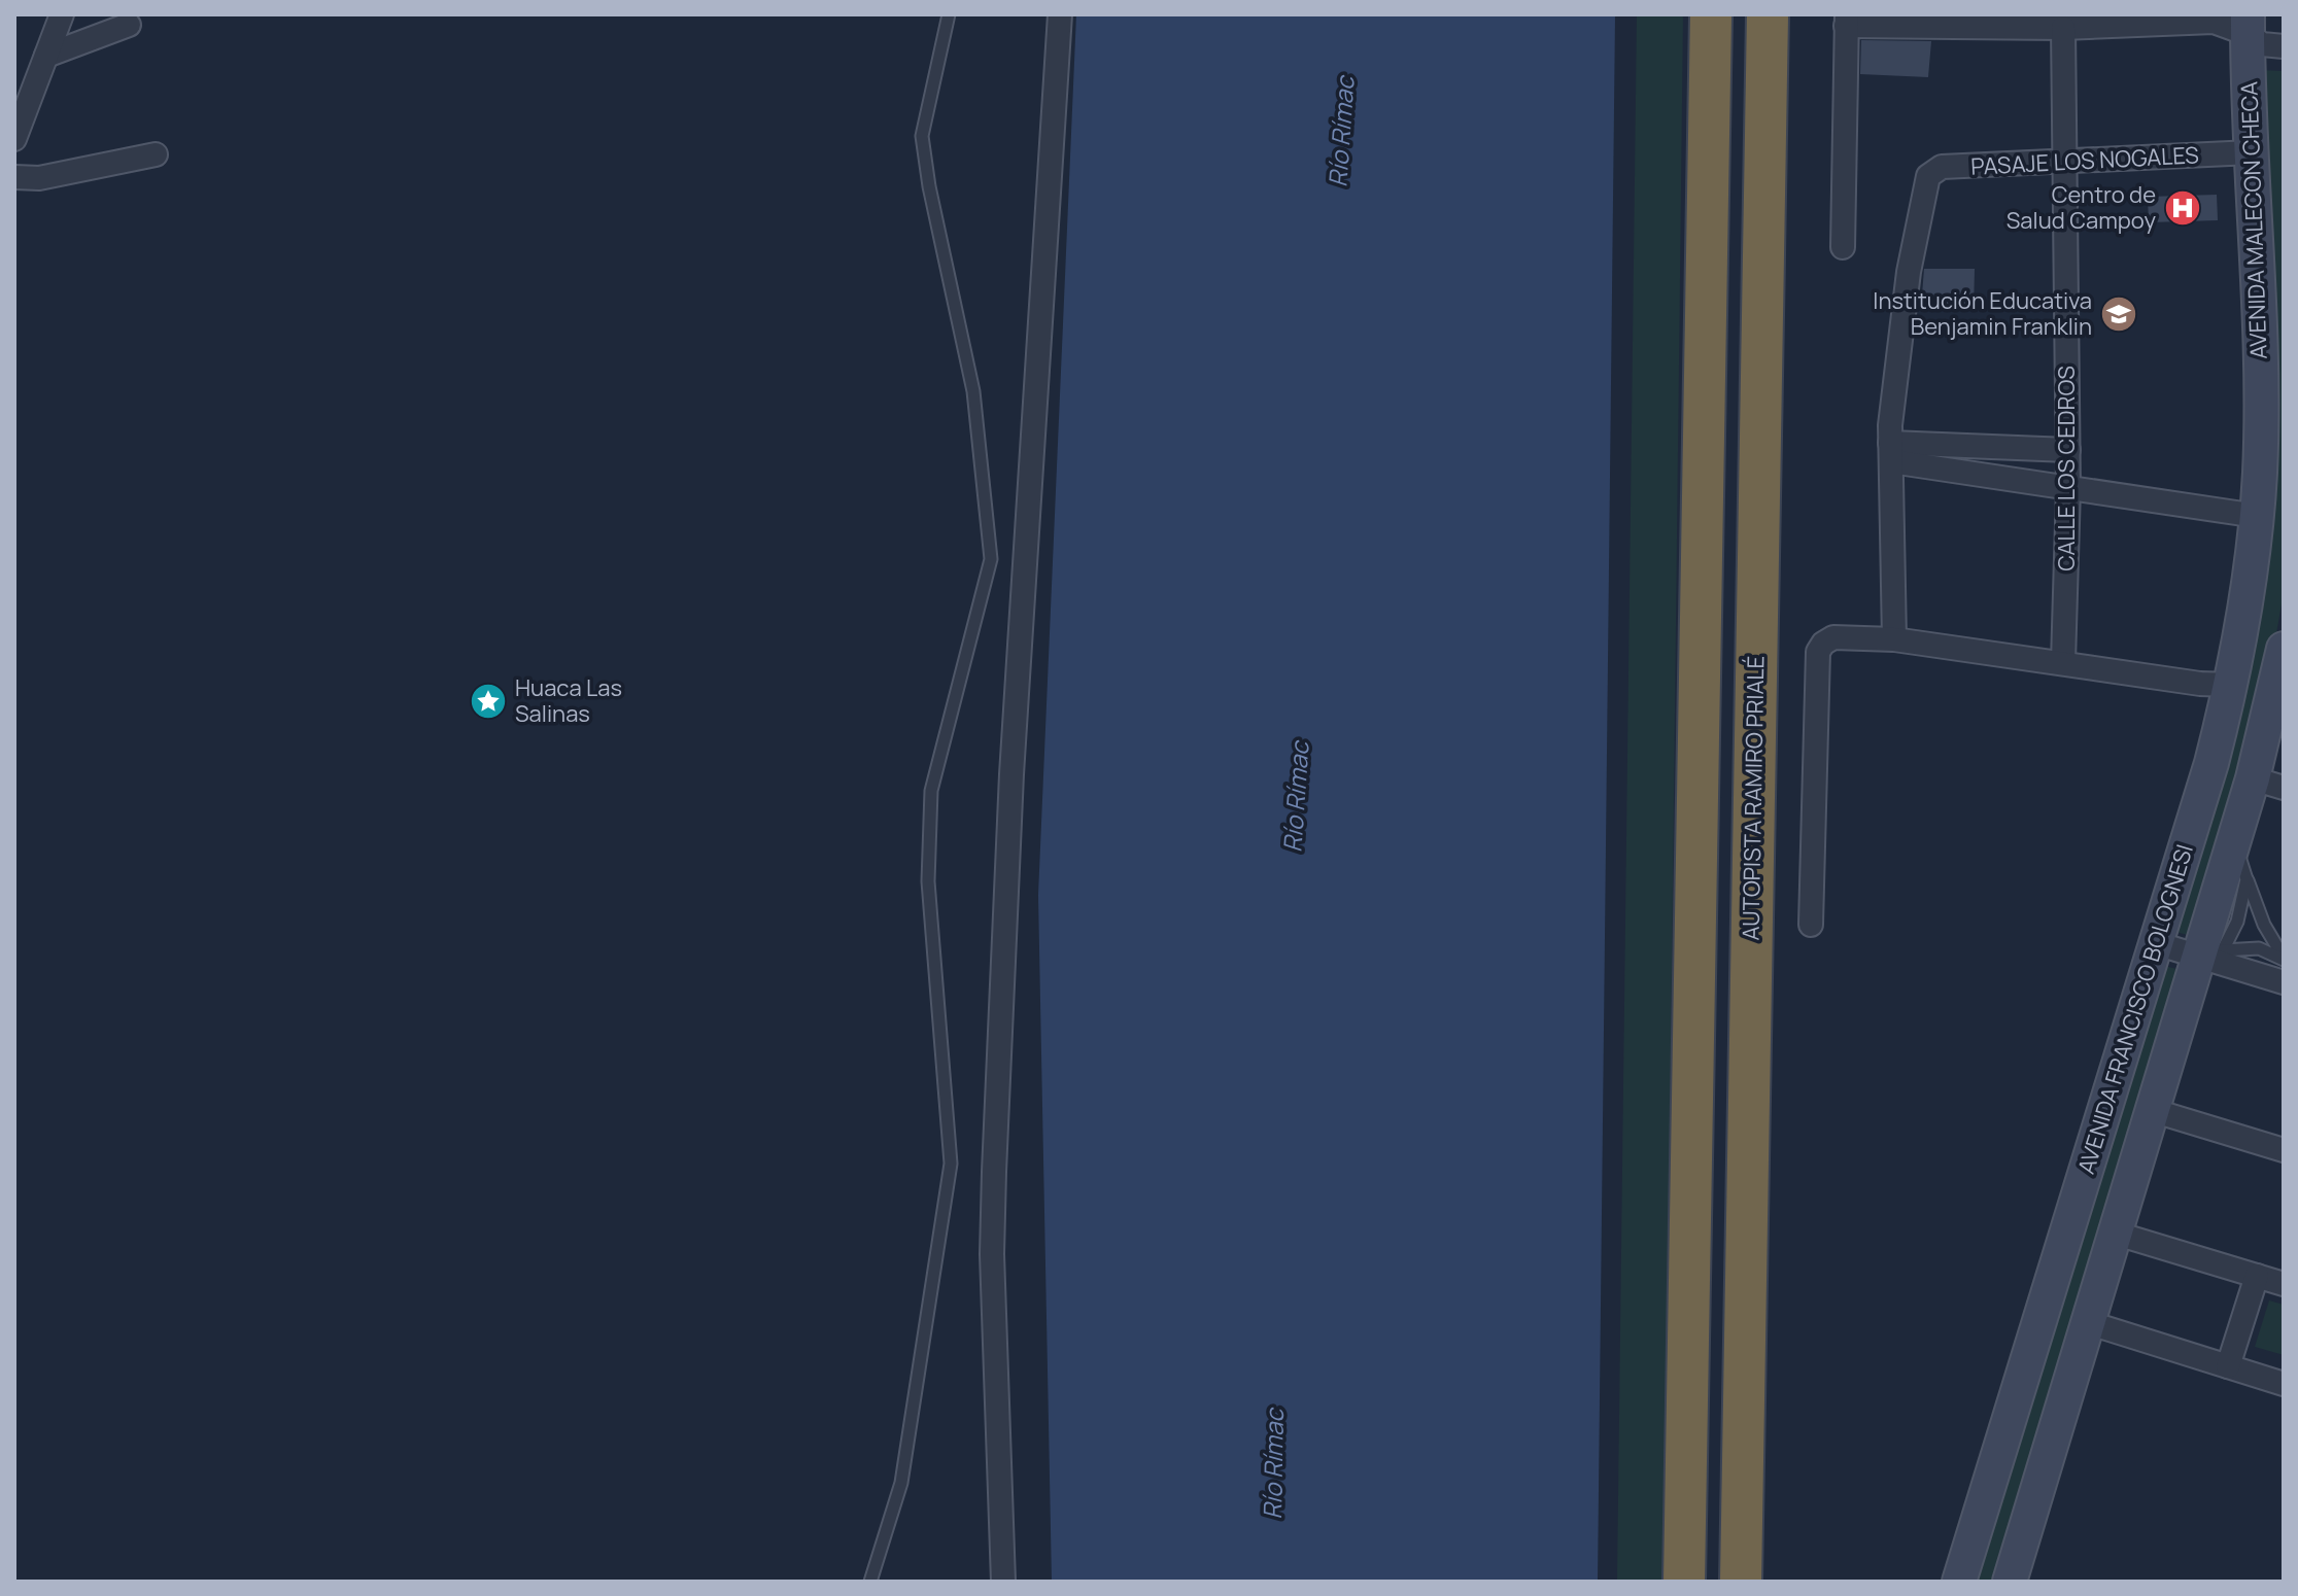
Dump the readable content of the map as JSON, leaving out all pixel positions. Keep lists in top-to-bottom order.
{
  "streets": {
    "highway": ["AUTOPISTA RAMIRO PRIALÉ"],
    "main road": ["AVENIDA MALECON CHECA", "AVENIDA FRANCISCO BOLOGNESI"],
    "street": ["PASAJE LOS NOGALES", "CALLE LOS CEDROS"]
  },
  "crossings": [
    ["PASAJE LOS NOGALES", "AVENIDA MALECON CHECA"],
    ["PASAJE LOS NOGALES", "CALLE LOS CEDROS"],
    ["AVENIDA MALECON CHECA", "AVENIDA FRANCISCO BOLOGNESI"]
  ],
  "water": ["Río Rímac"],
  "places": {
    "hospital": ["Centro de Salud Campoy"],
    "school or university": ["Institución Educativa Benjamin Franklin"],
    "place": ["Huaca Las Salinas"]
  }
}
